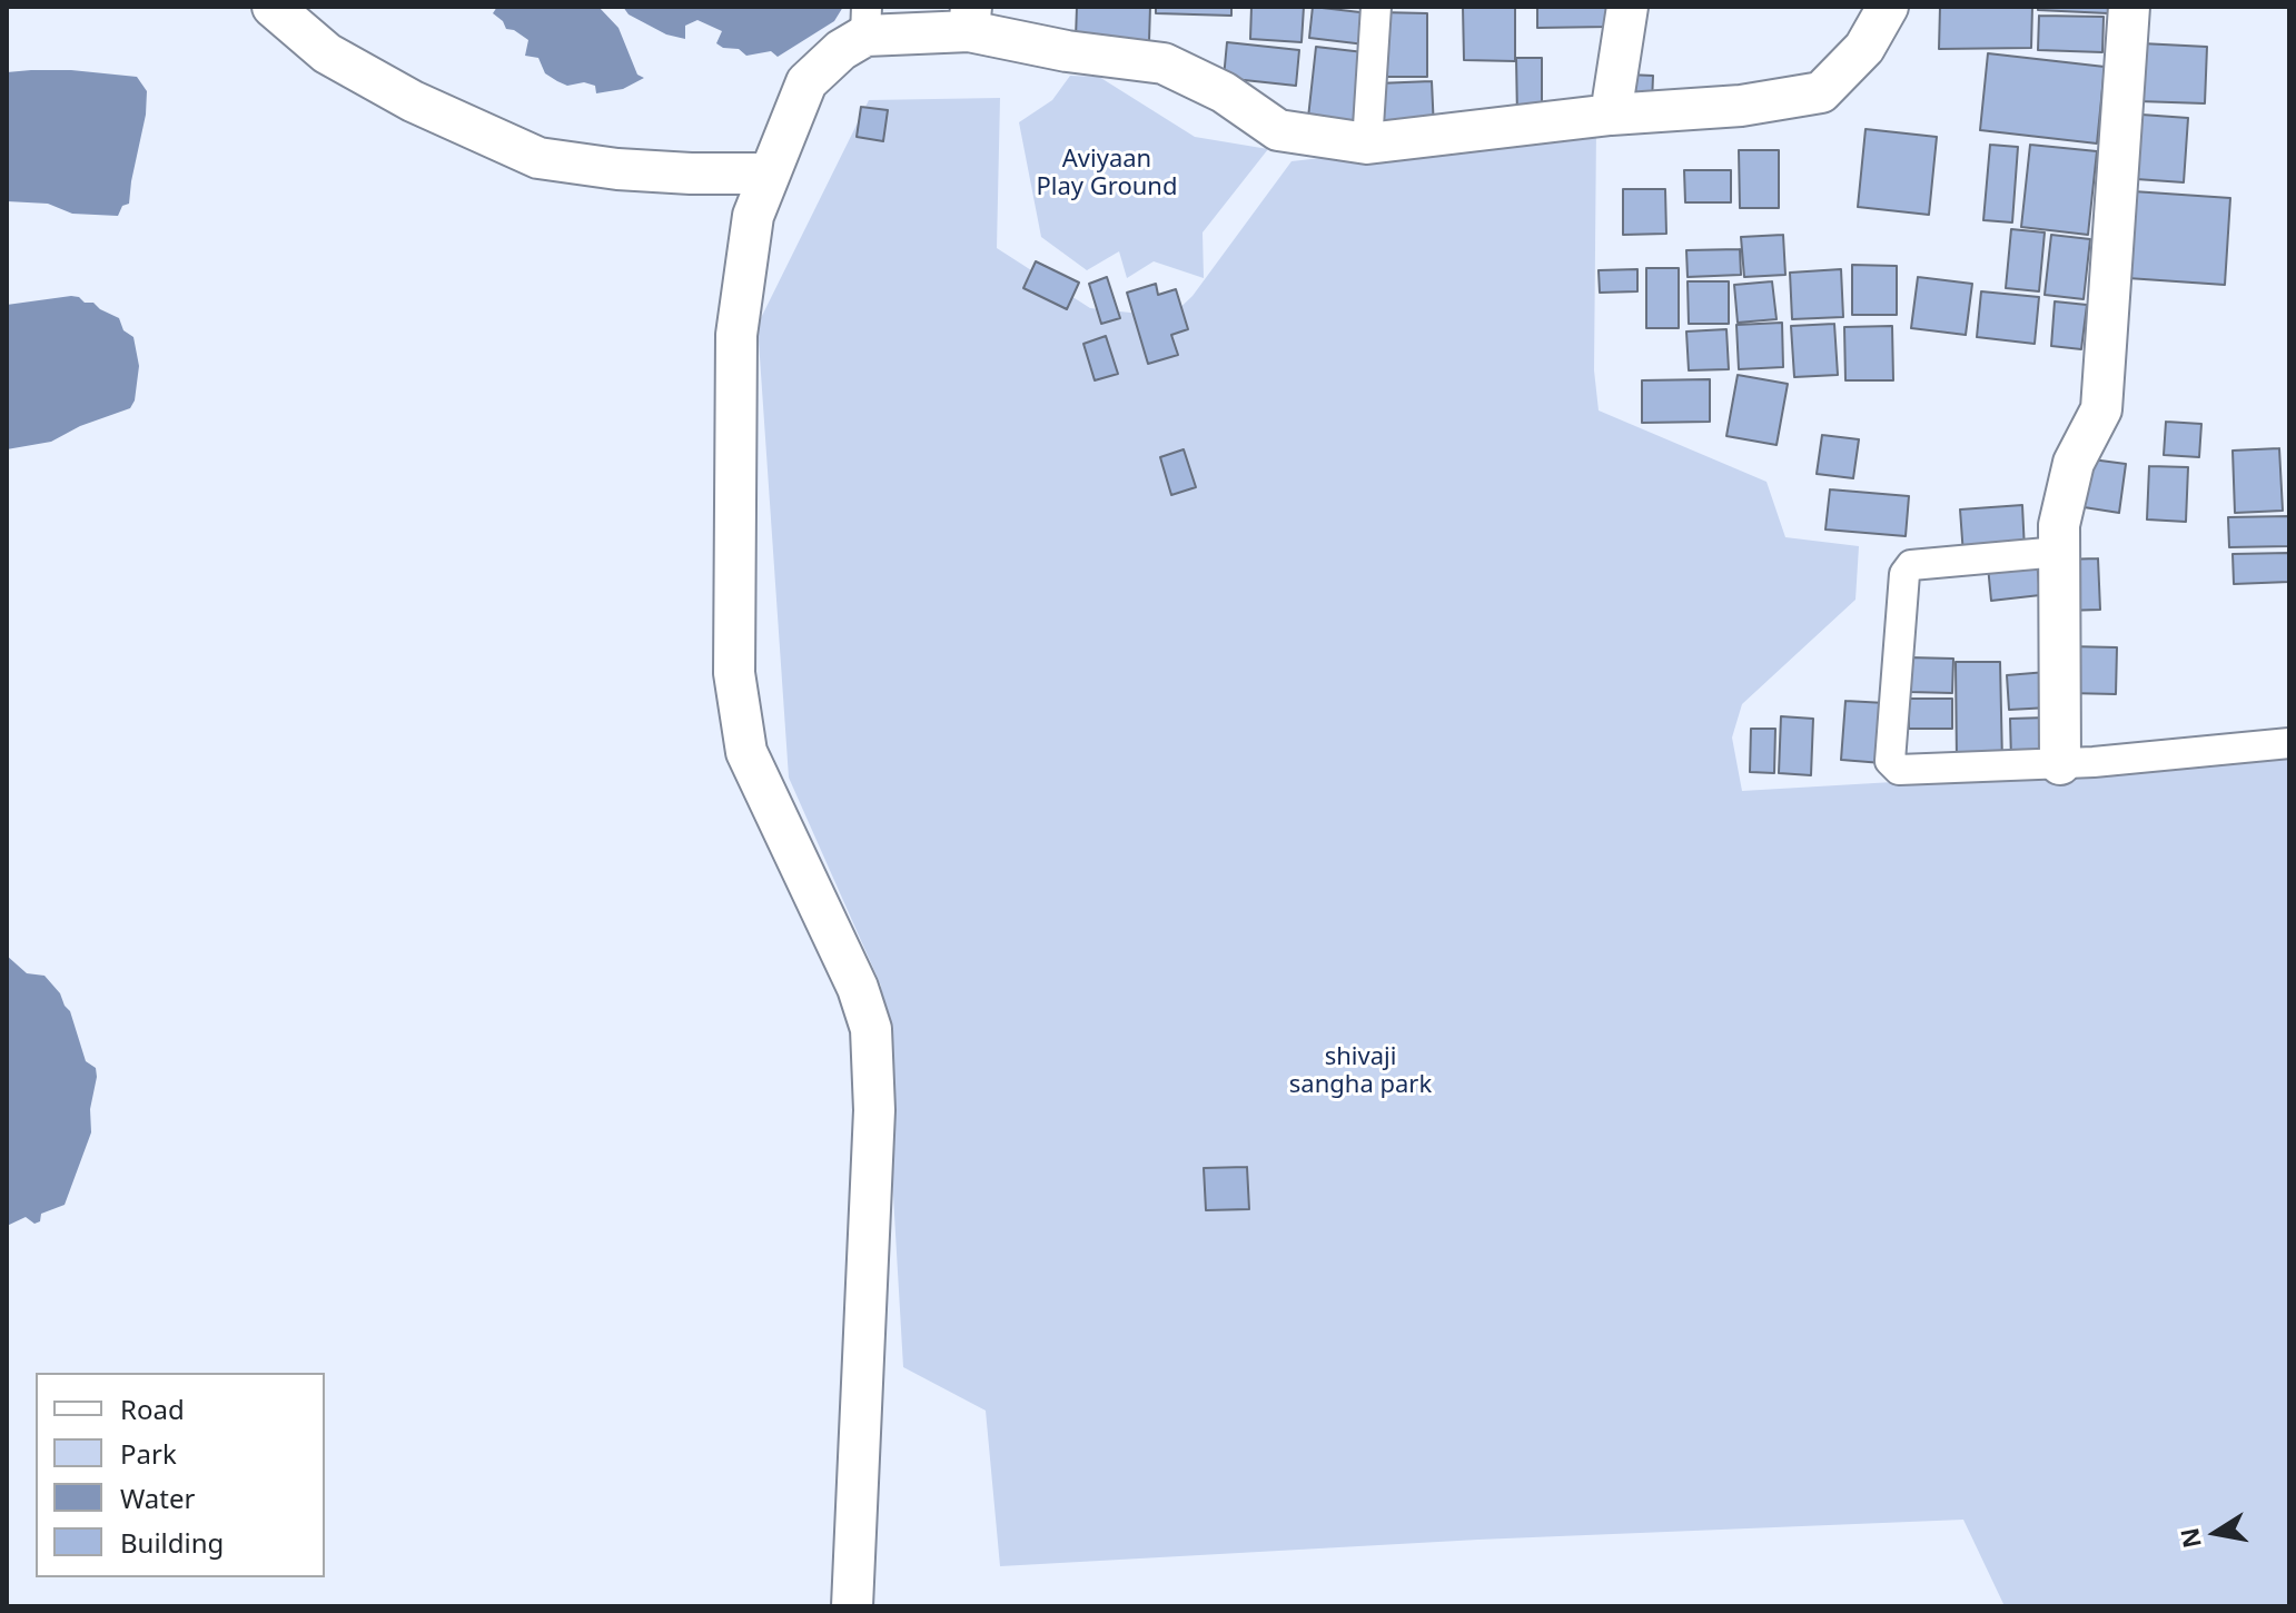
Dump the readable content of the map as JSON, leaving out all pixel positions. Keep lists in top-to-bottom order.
{
  "parks": ["Aviyaan Play Ground", "shivaji sangha park"],
  "legend": [
    "Road",
    "Park",
    "Water",
    "Building"
  ],
  "north": "left"
}
